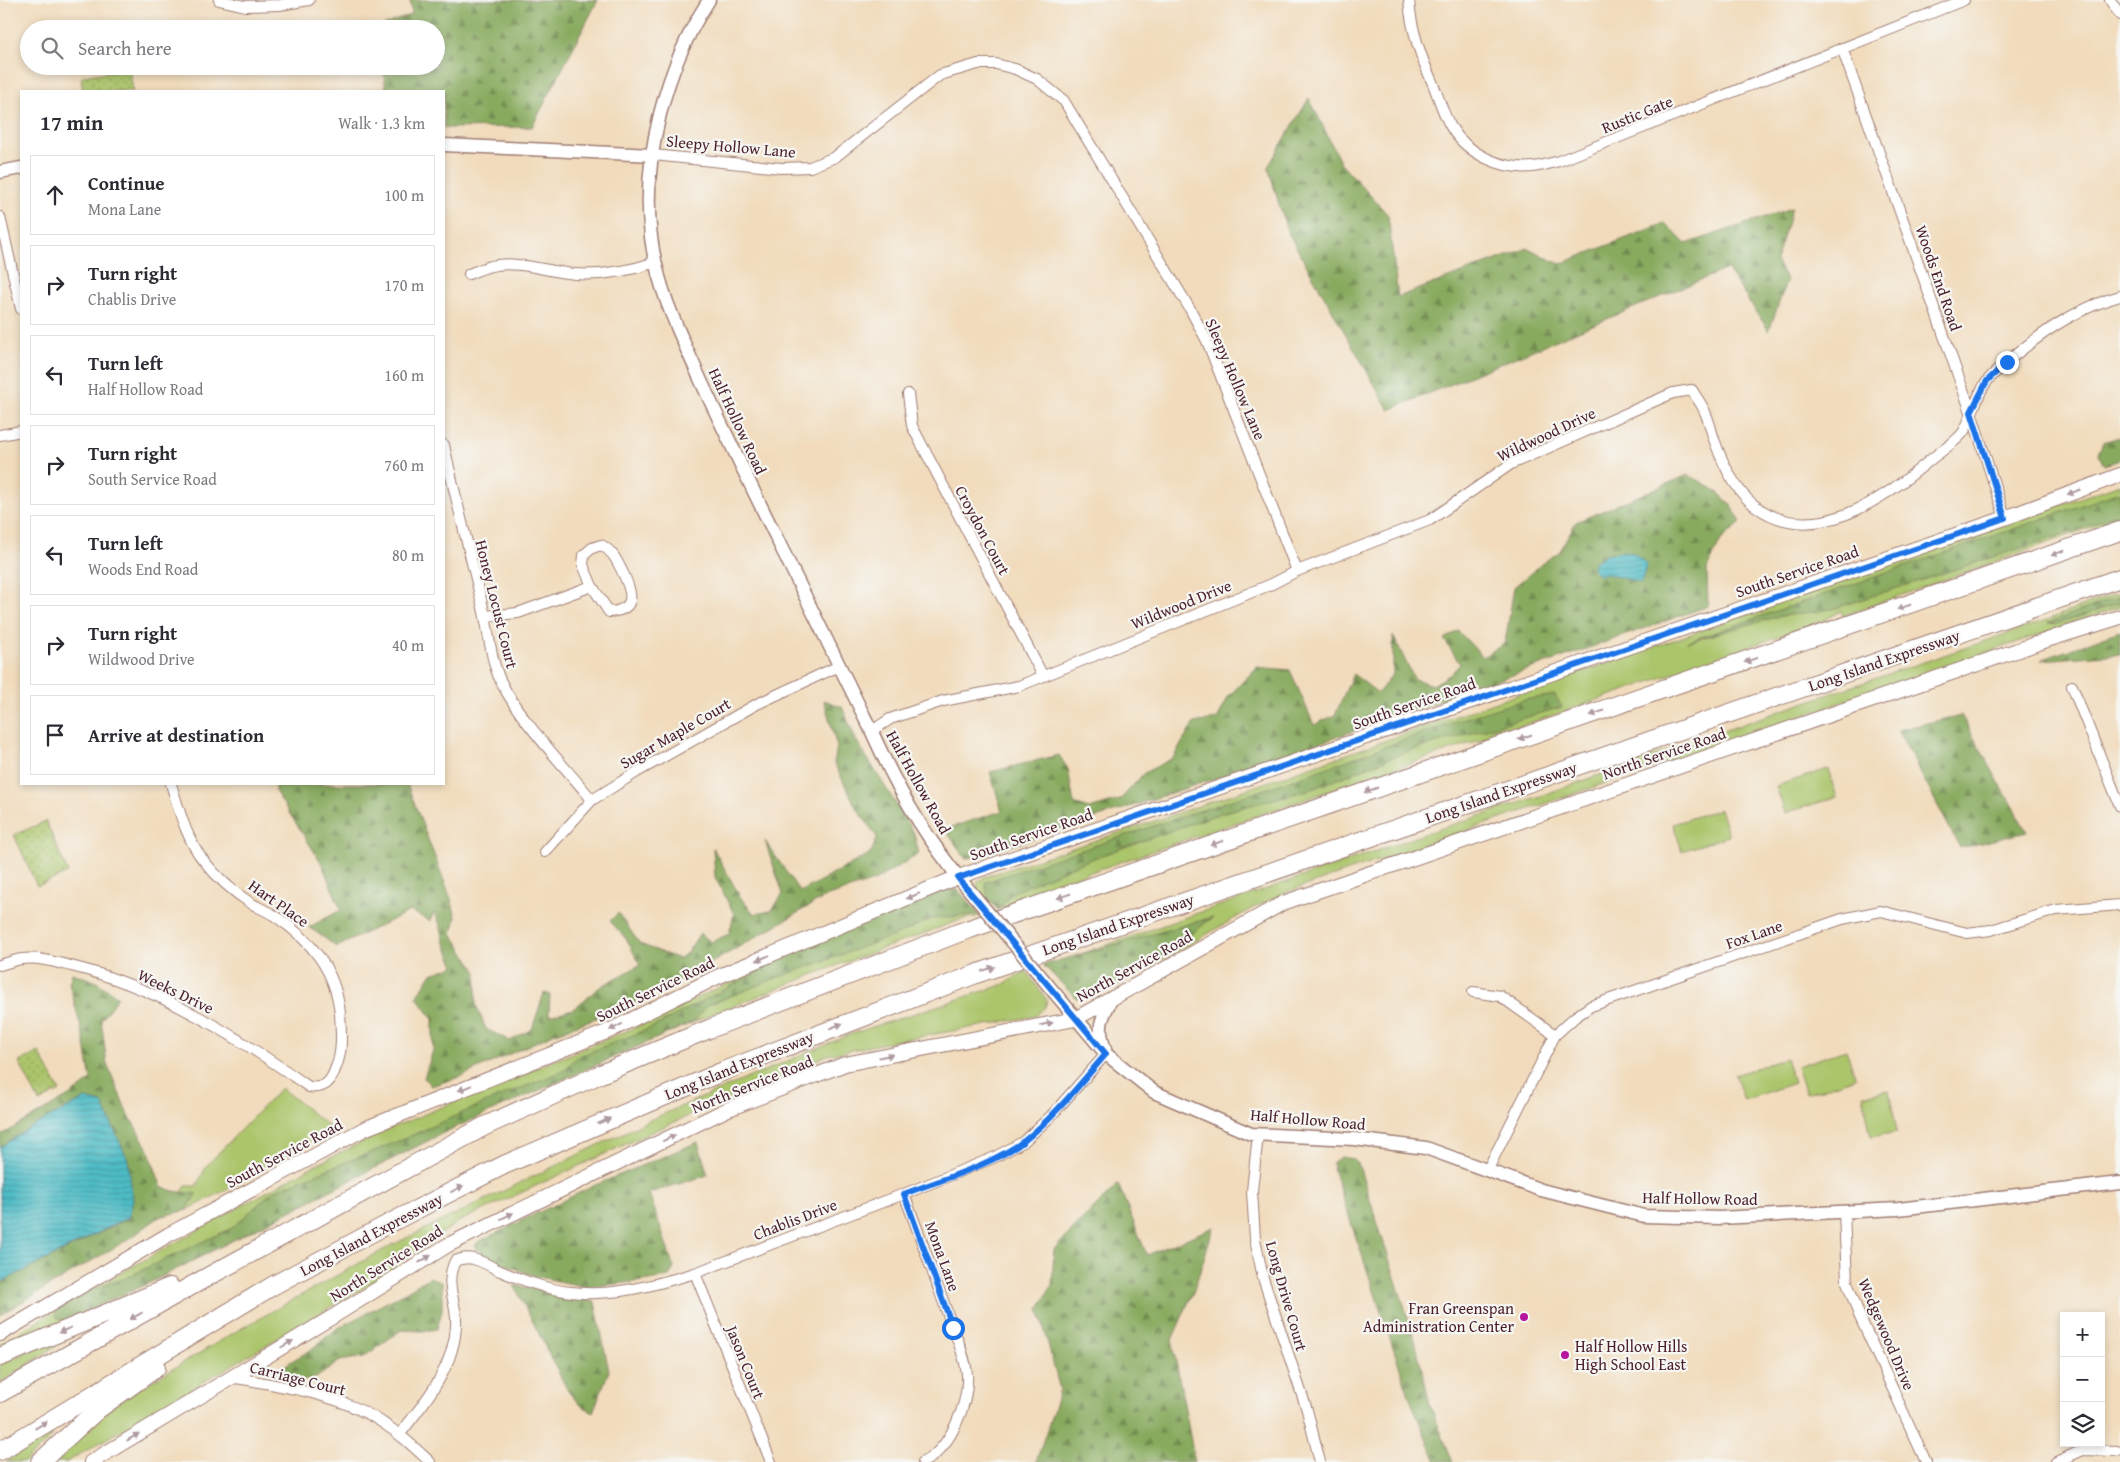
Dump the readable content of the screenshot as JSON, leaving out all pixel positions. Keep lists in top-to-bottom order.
{
  "streets": {
    "highway": ["Long Island Expressway"],
    "main road": ["South Service Road", "North Service Road"],
    "street": [
      "Rustic Gate",
      "Sleepy Hollow Lane",
      "Woods End Road",
      "Half Hollow Road",
      "Wildwood Drive",
      "Croydon Court",
      "Honey Locust Court",
      "Sugar Maple Court",
      "Hart Place",
      "Fox Lane",
      "Weeks Drive",
      "Chablis Drive",
      "Mona Lane",
      "Long Drive Court",
      "Wedgewood Drive",
      "Jason Court",
      "Carriage Court"
    ]
  },
  "crossings": [
    ["Rustic Gate", "Woods End Road"],
    ["Sleepy Hollow Lane", "Half Hollow Road"],
    ["Sleepy Hollow Lane", "Wildwood Drive"],
    ["Woods End Road", "Wildwood Drive"],
    ["Woods End Road", "South Service Road"],
    ["Half Hollow Road", "Wildwood Drive"],
    ["Half Hollow Road", "South Service Road"],
    ["Half Hollow Road", "Sugar Maple Court"],
    ["Half Hollow Road", "North Service Road"],
    ["Half Hollow Road", "Fox Lane"],
    ["Half Hollow Road", "Chablis Drive"],
    ["Half Hollow Road", "Long Drive Court"],
    ["Half Hollow Road", "Wedgewood Drive"],
    ["Wildwood Drive", "Croydon Court"],
    ["Honey Locust Court", "Sugar Maple Court"],
    ["North Service Road", "Carriage Court"],
    ["Hart Place", "Weeks Drive"],
    ["Chablis Drive", "Mona Lane"],
    ["Chablis Drive", "Jason Court"],
    ["Chablis Drive", "Carriage Court"]
  ],
  "one_way": ["South Service Road", "North Service Road"],
  "places": ["Fran Greenspan Administration Center", "Half Hollow Hills High School East"],
  "page": {
    "search": "Search here",
    "heading": ["17 min", "Walk · 1.3 km"],
    "list": [
      ["Continue", "Mona Lane", "100 m"],
      ["Turn right", "Chablis Drive", "170 m"],
      ["Turn left", "Half Hollow Road", "160 m"],
      ["Turn right", "South Service Road", "760 m"],
      ["Turn left", "Woods End Road", "80 m"],
      ["Turn right", "Wildwood Drive", "40 m"],
      "Arrive at destination"
    ],
    "map_buttons": ["+", "−"]
  }
}
